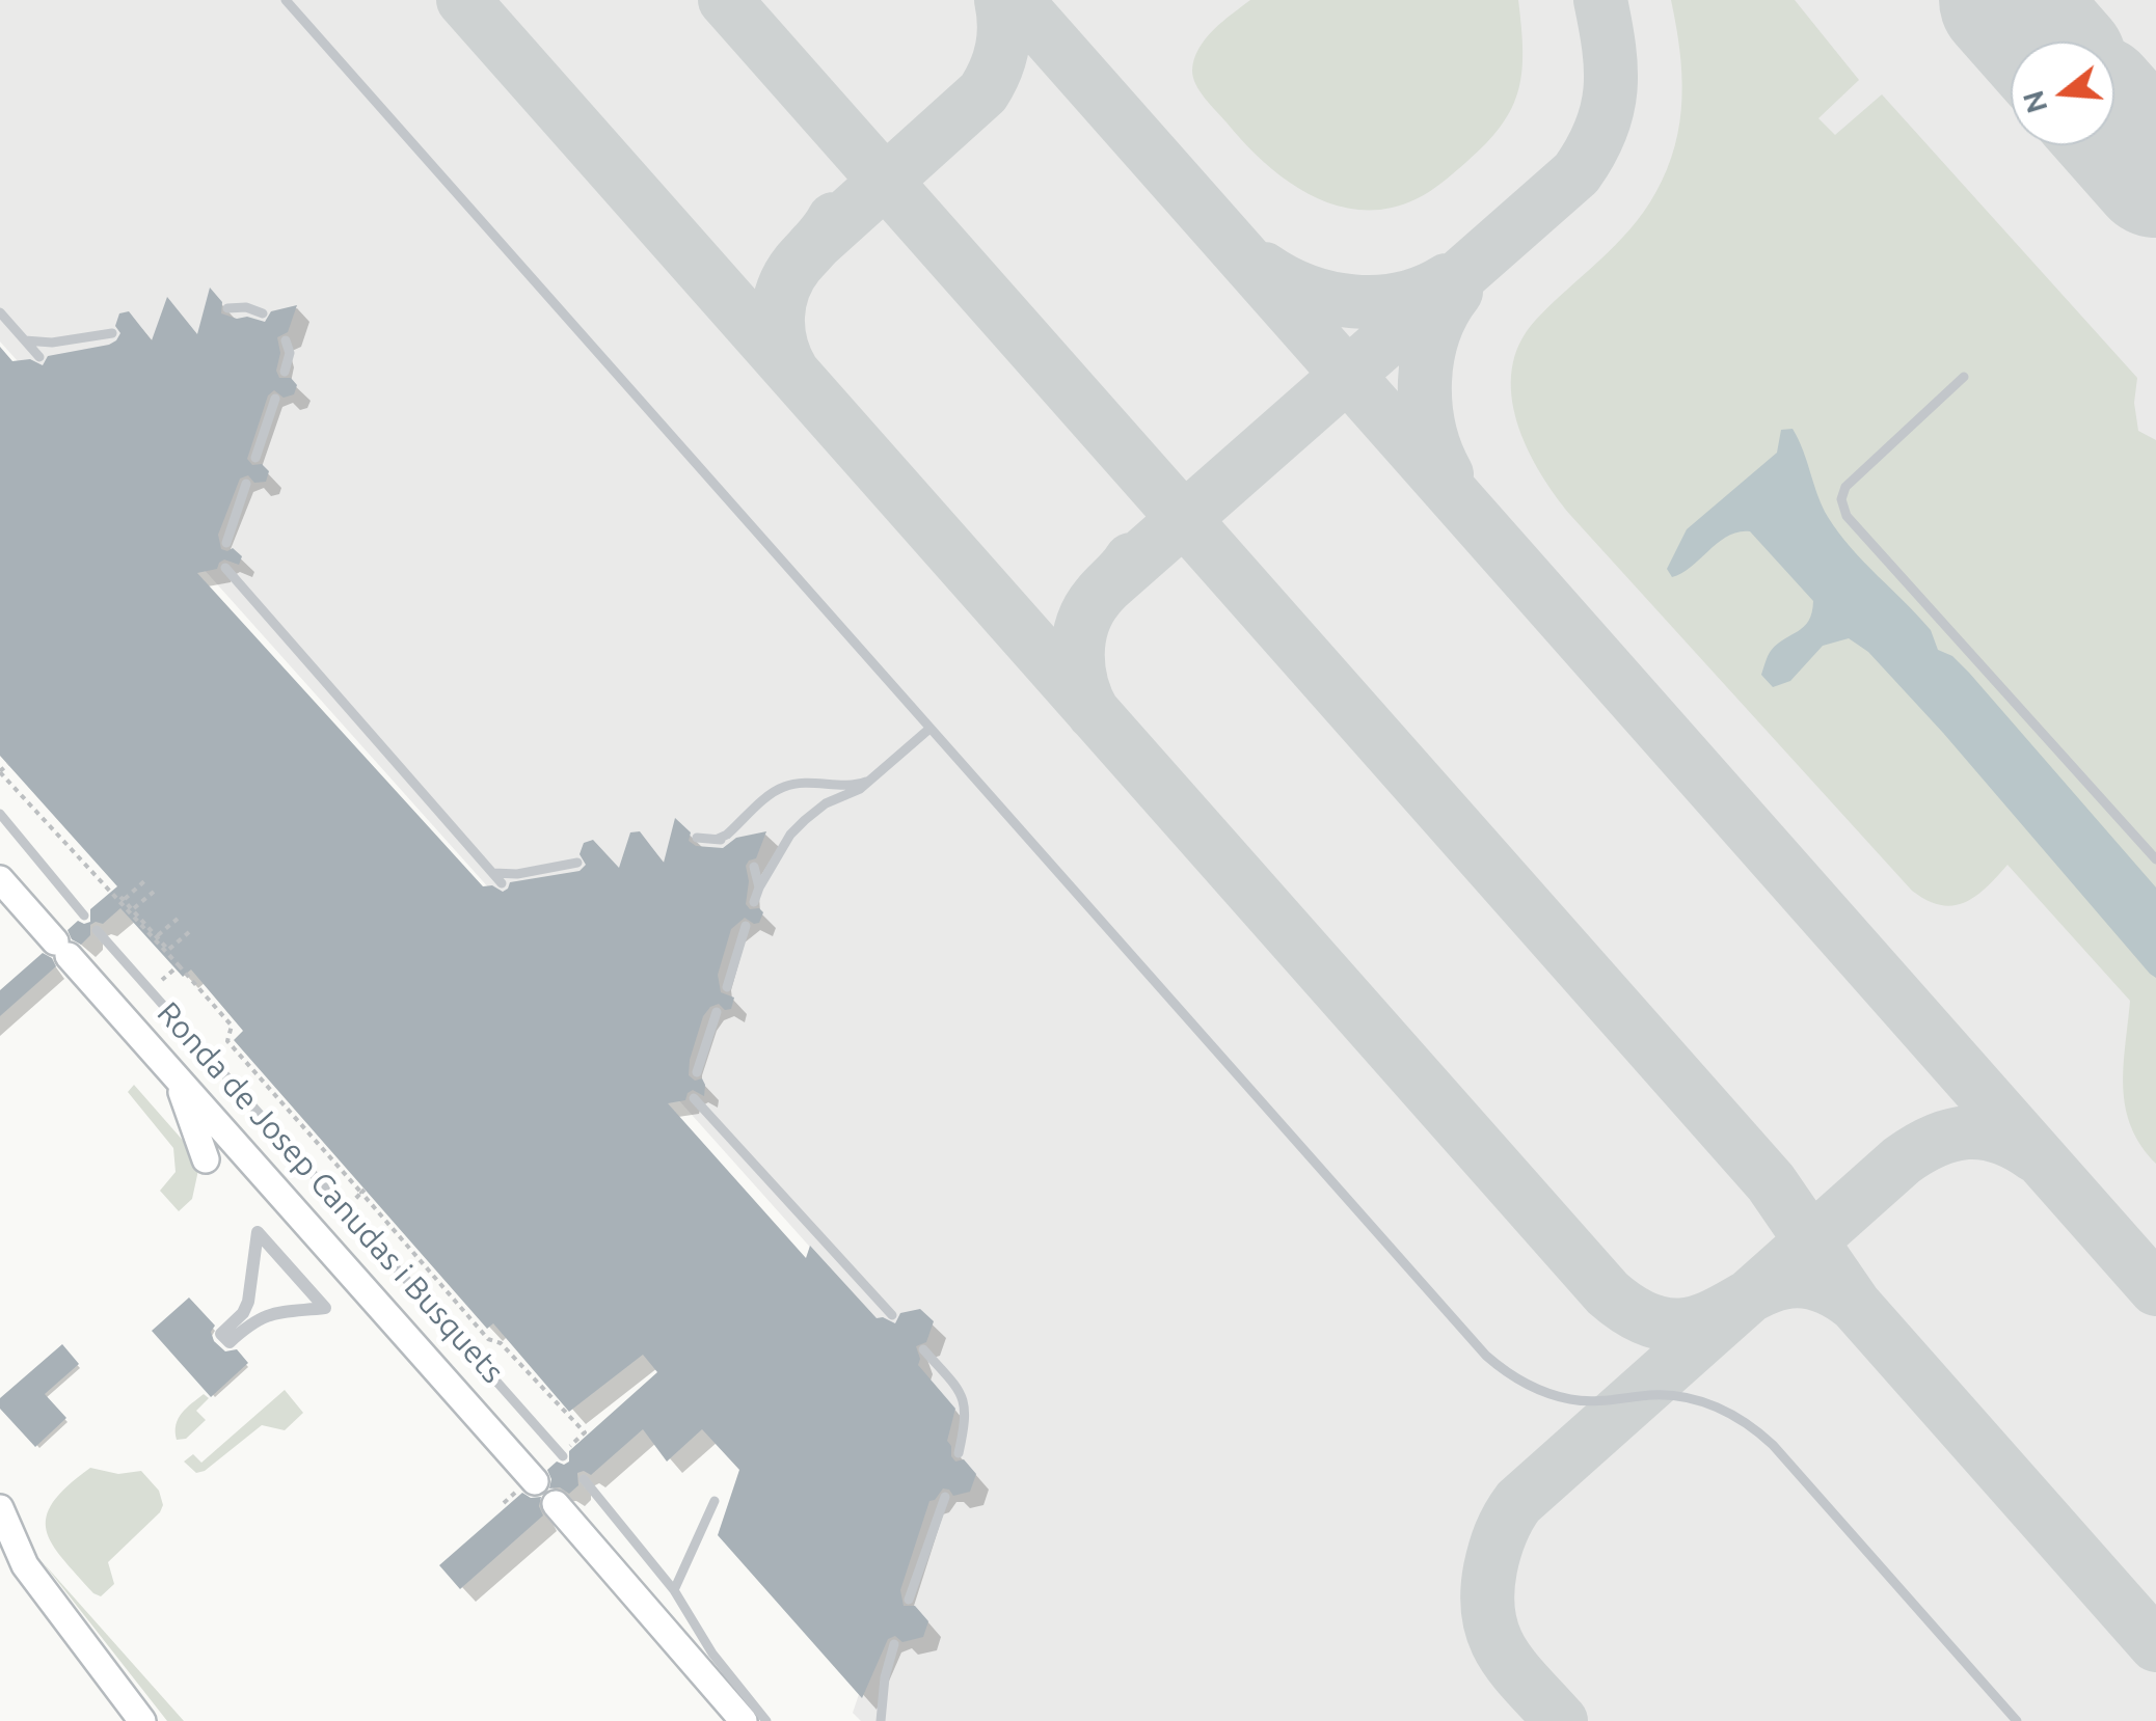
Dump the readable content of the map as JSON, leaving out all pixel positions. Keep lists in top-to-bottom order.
{
  "streets": {
    "main road": ["Ronda de Josep Canudas i Busquets"]
  },
  "north": "left"
}
